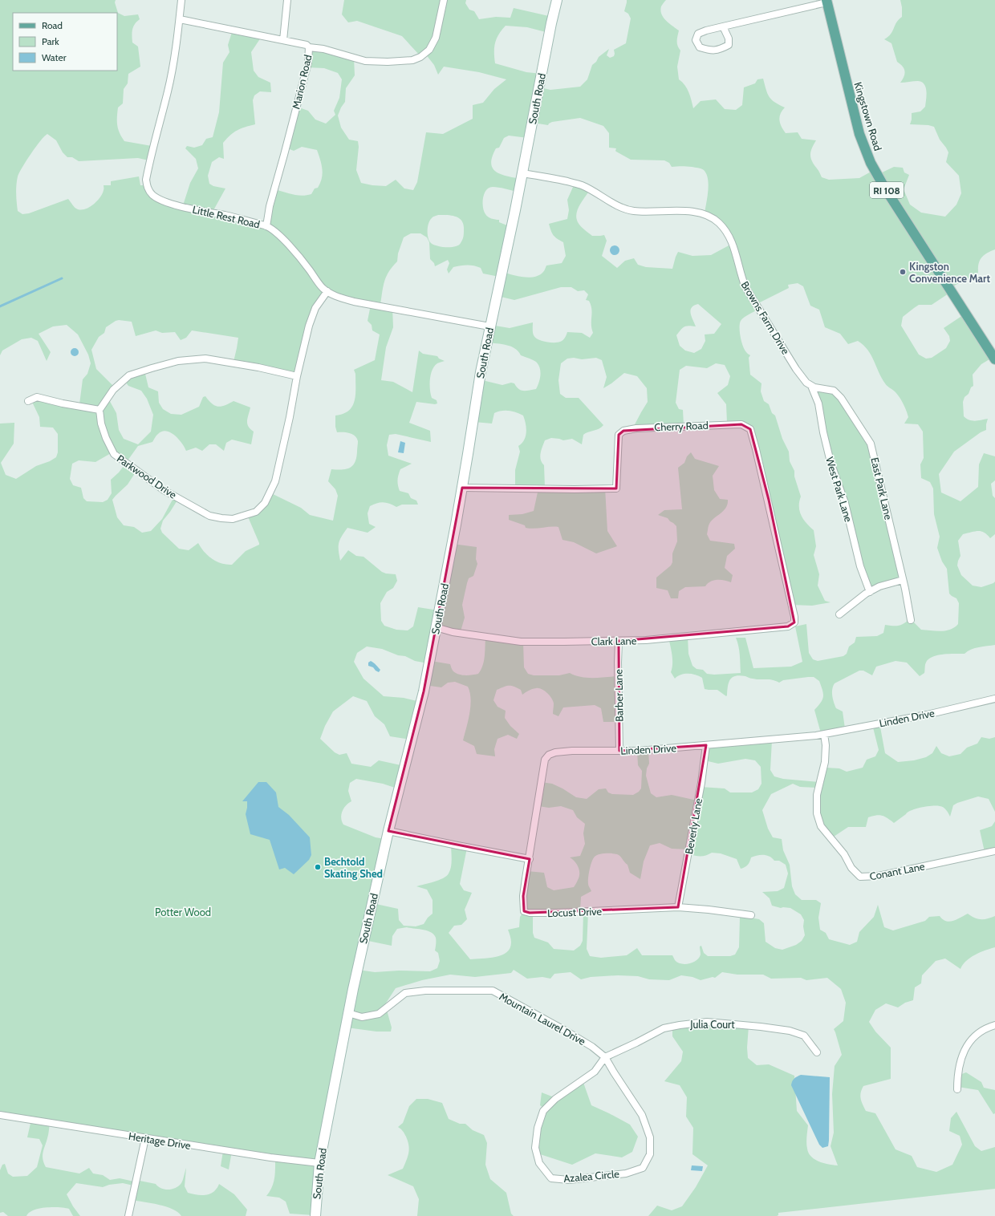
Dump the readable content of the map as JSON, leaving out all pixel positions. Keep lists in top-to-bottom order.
{
  "streets": {
    "main road": ["Kingstown Road", "RI 108"],
    "street": [
      "Marion Road",
      "South Road",
      "Little Rest Road",
      "Browns Farm Drive",
      "Cherry Road",
      "Parkwood Drive",
      "East Park Lane",
      "West Park Lane",
      "Clark Lane",
      "Barber Lane",
      "Linden Drive",
      "Beverly Lane",
      "Conant Lane",
      "Locust Drive",
      "Mountain Laurel Drive",
      "Julia Court",
      "Heritage Drive",
      "Azalea Circle"
    ]
  },
  "crossings": [
    ["Marion Road", "Little Rest Road"],
    ["South Road", "Little Rest Road"],
    ["South Road", "Browns Farm Drive"],
    ["South Road", "Cherry Road"],
    ["South Road", "Clark Lane"],
    ["South Road", "Mountain Laurel Drive"],
    ["South Road", "Heritage Drive"],
    ["Little Rest Road", "Parkwood Drive"],
    ["Browns Farm Drive", "East Park Lane"],
    ["Browns Farm Drive", "West Park Lane"],
    ["Cherry Road", "Clark Lane"],
    ["East Park Lane", "West Park Lane"],
    ["Clark Lane", "Barber Lane"],
    ["Barber Lane", "Linden Drive"],
    ["Linden Drive", "Beverly Lane"],
    ["Linden Drive", "Conant Lane"],
    ["Linden Drive", "Locust Drive"],
    ["Beverly Lane", "Locust Drive"],
    ["Mountain Laurel Drive", "Julia Court"],
    ["Mountain Laurel Drive", "Azalea Circle"],
    ["Julia Court", "Azalea Circle"]
  ],
  "parks": ["Potter Wood"],
  "places": ["Kingston Convenience Mart", "Bechtold Skating Shed"],
  "legend": ["Road", "Park", "Water"]
}
